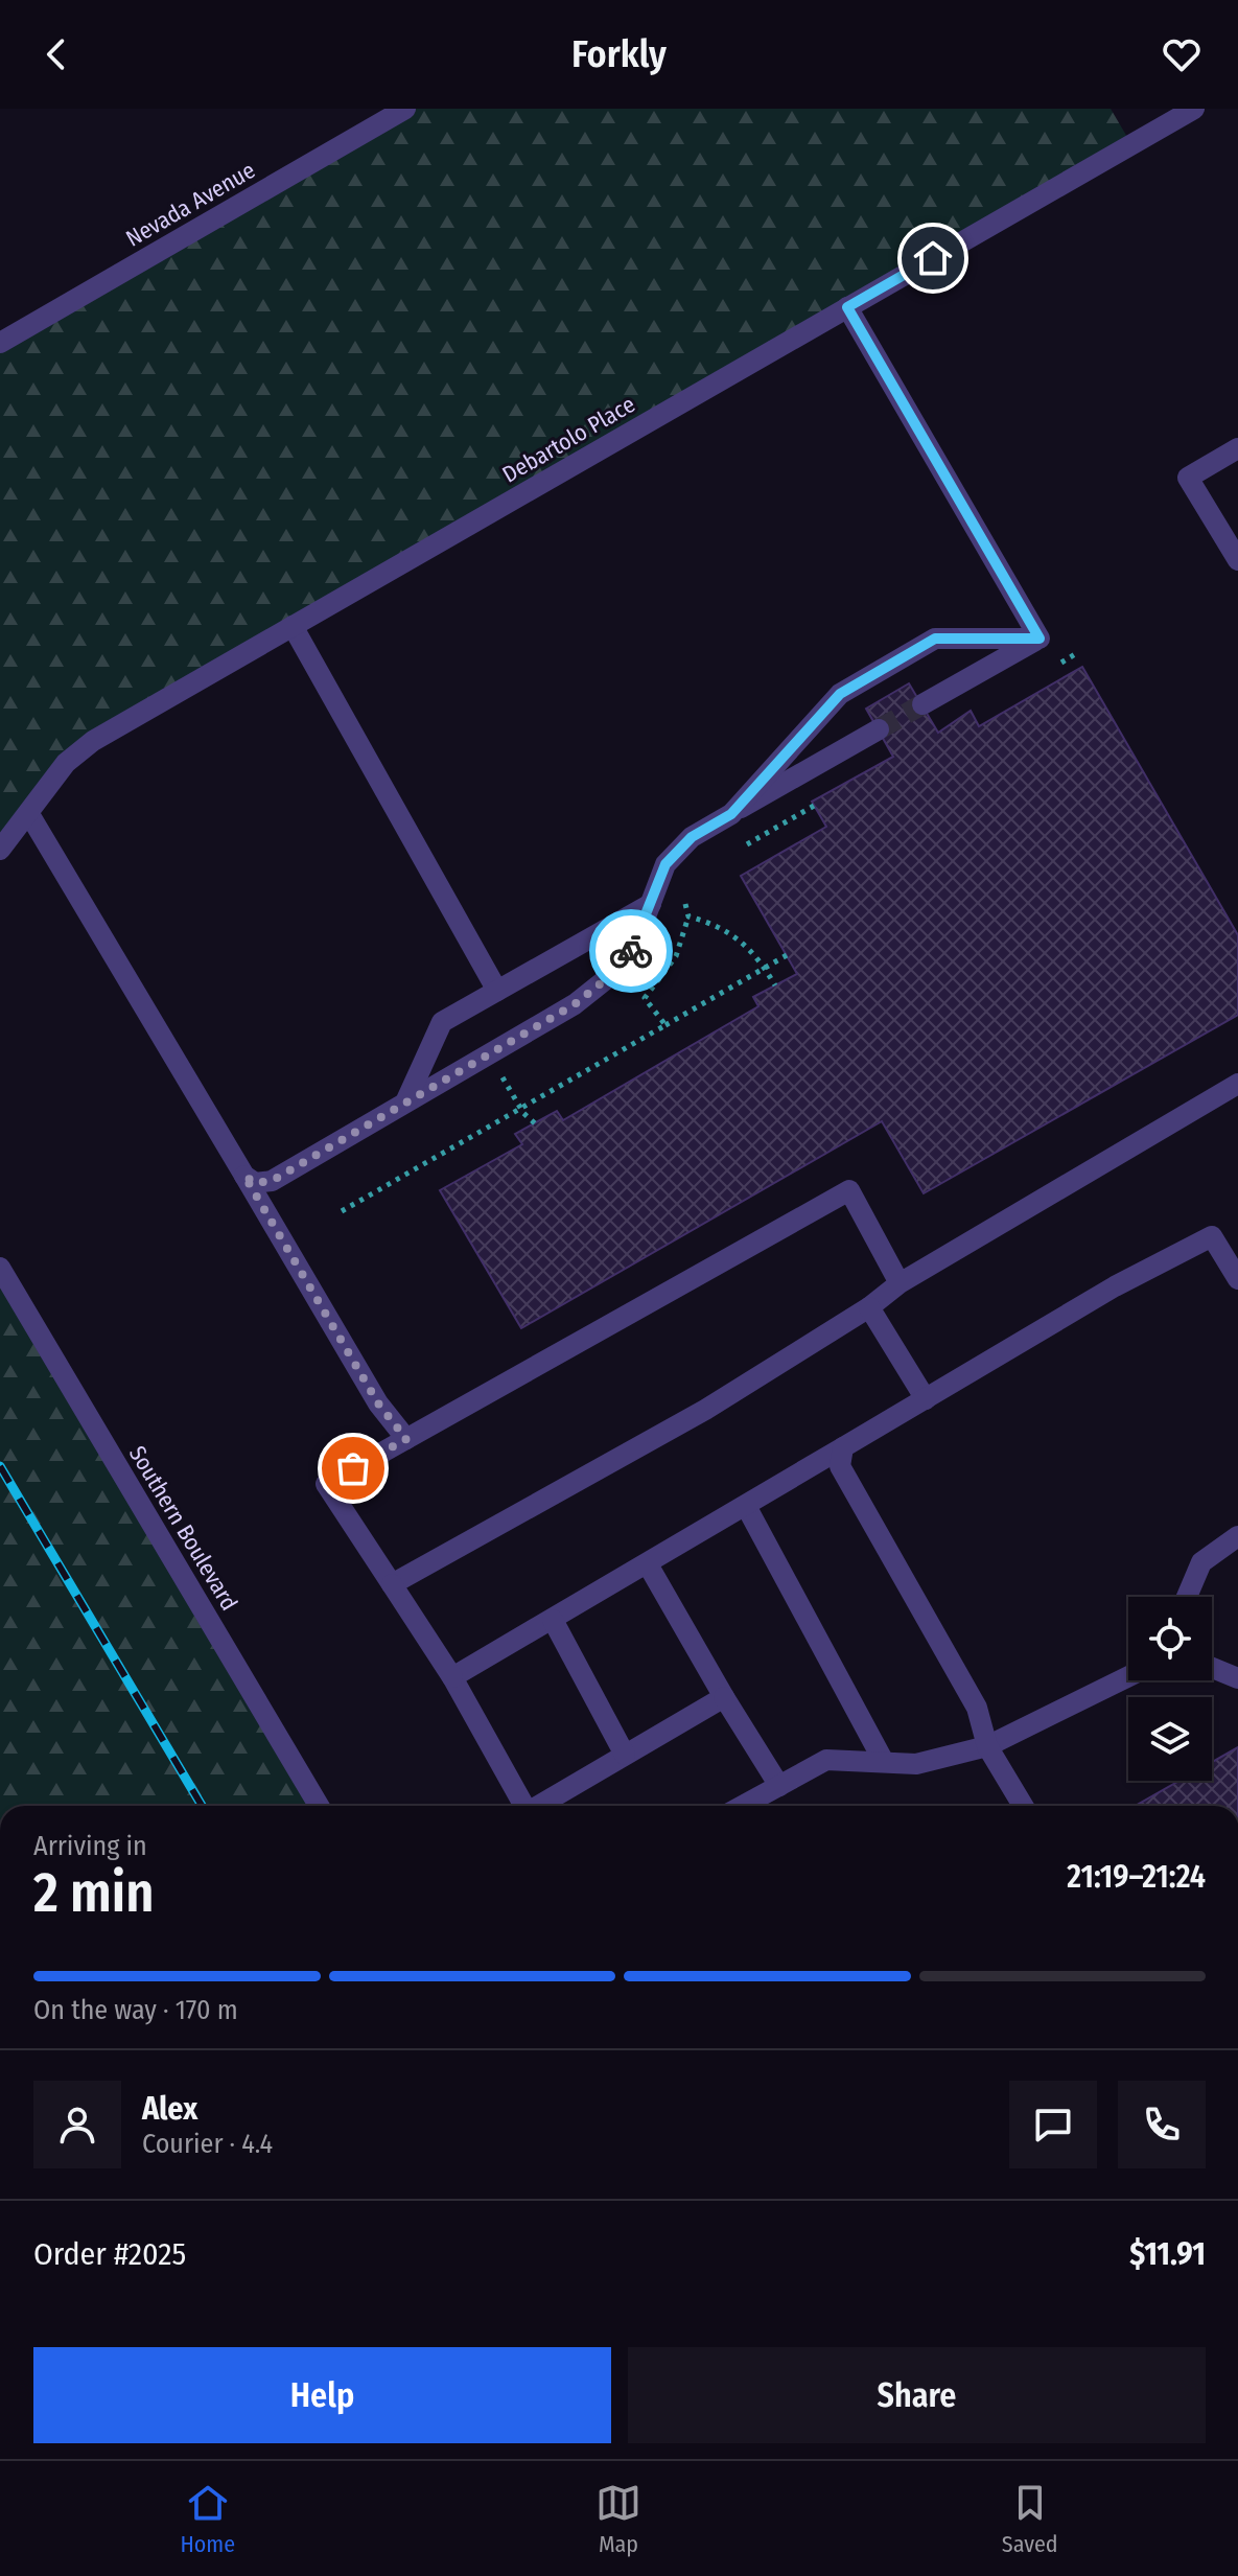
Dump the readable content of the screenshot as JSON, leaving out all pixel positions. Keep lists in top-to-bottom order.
{
  "streets": {
    "street": ["Nevada Avenue", "Debartolo Place", "Southern Boulevard"]
  },
  "page": {
    "header": "Forkly",
    "heading": ["2 min", "Arriving in", "21:19–21:24"],
    "panel": [
      "Alex",
      "Courier · 4.4",
      "Order #2025",
      "$11.91"
    ],
    "bar": "On the way · 170 m",
    "buttons": ["Help", "Share"],
    "tabs": ["Home", "Map", "Saved"]
  }
}
